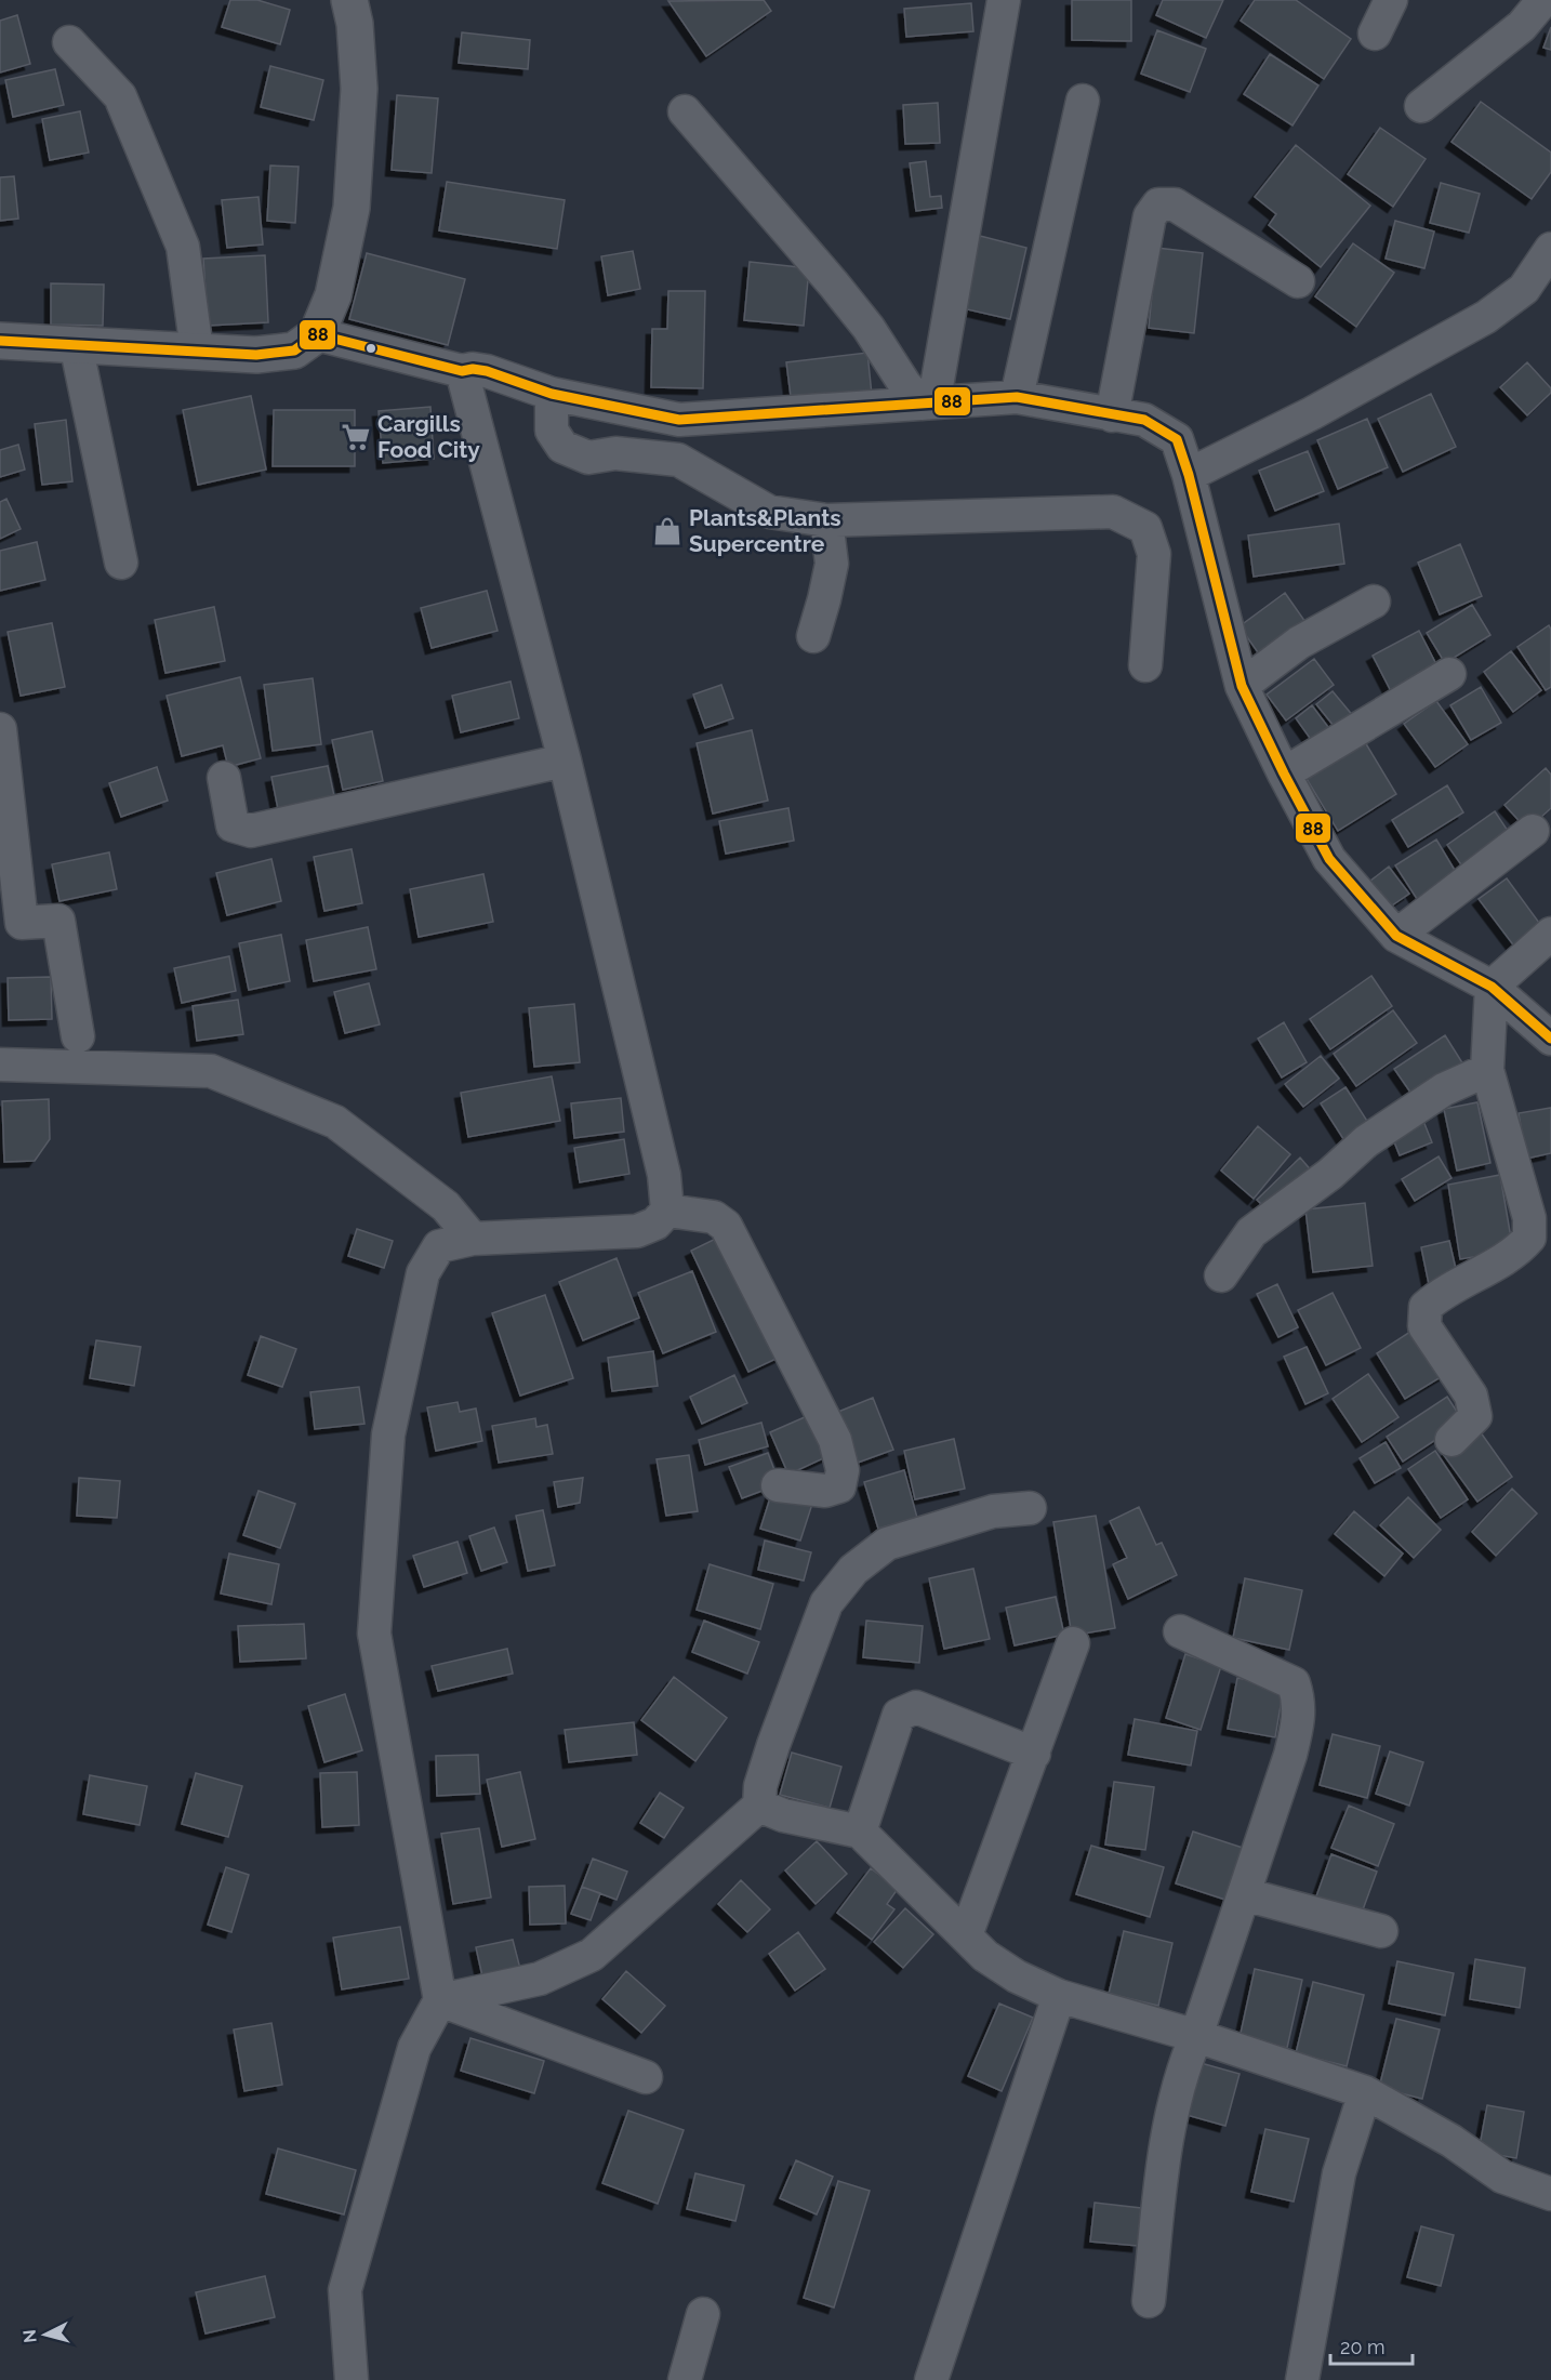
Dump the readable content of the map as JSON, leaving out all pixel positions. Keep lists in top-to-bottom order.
{
  "places": {
    "supermarket": ["Cargills Food City"],
    "shop": ["Plants&Plants Supercentre"]
  },
  "lines": ["transit line 88"],
  "scale_bar": "20 m",
  "north": "left"
}
